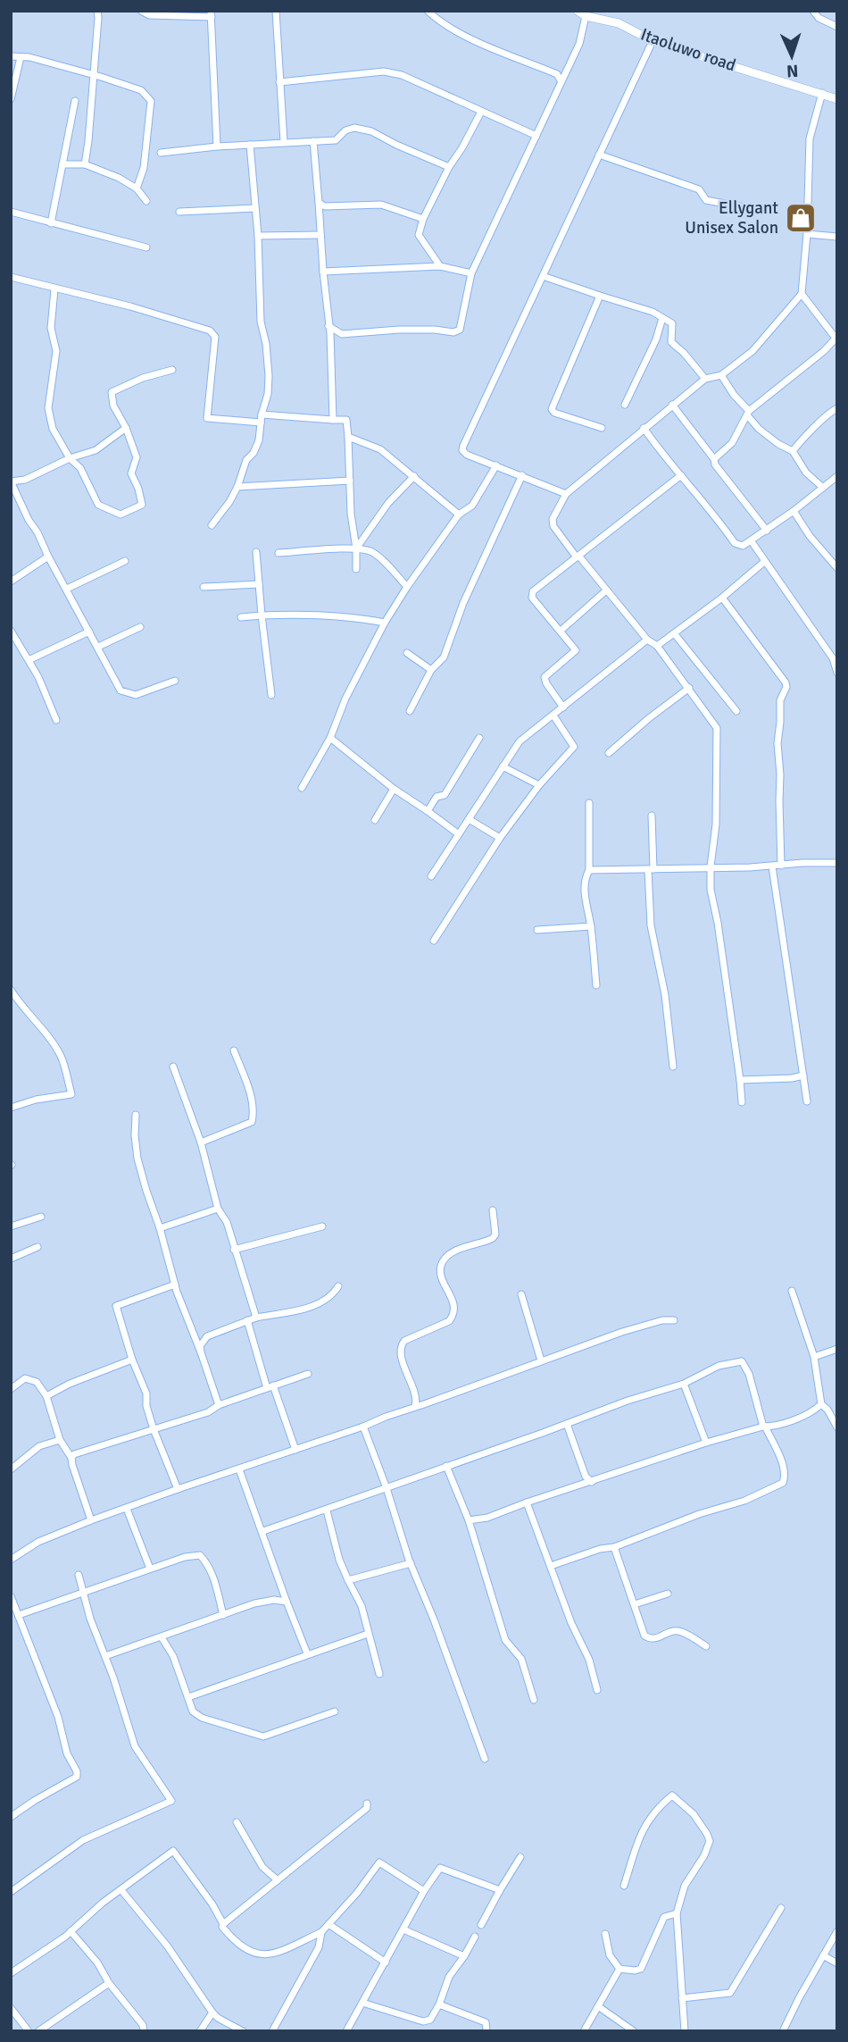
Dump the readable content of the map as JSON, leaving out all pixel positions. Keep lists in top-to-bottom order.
{
  "streets": {
    "street": ["Itaoluwo road"]
  },
  "places": {
    "shop": ["Ellygant Unisex Salon"]
  },
  "north": "bottom"
}
